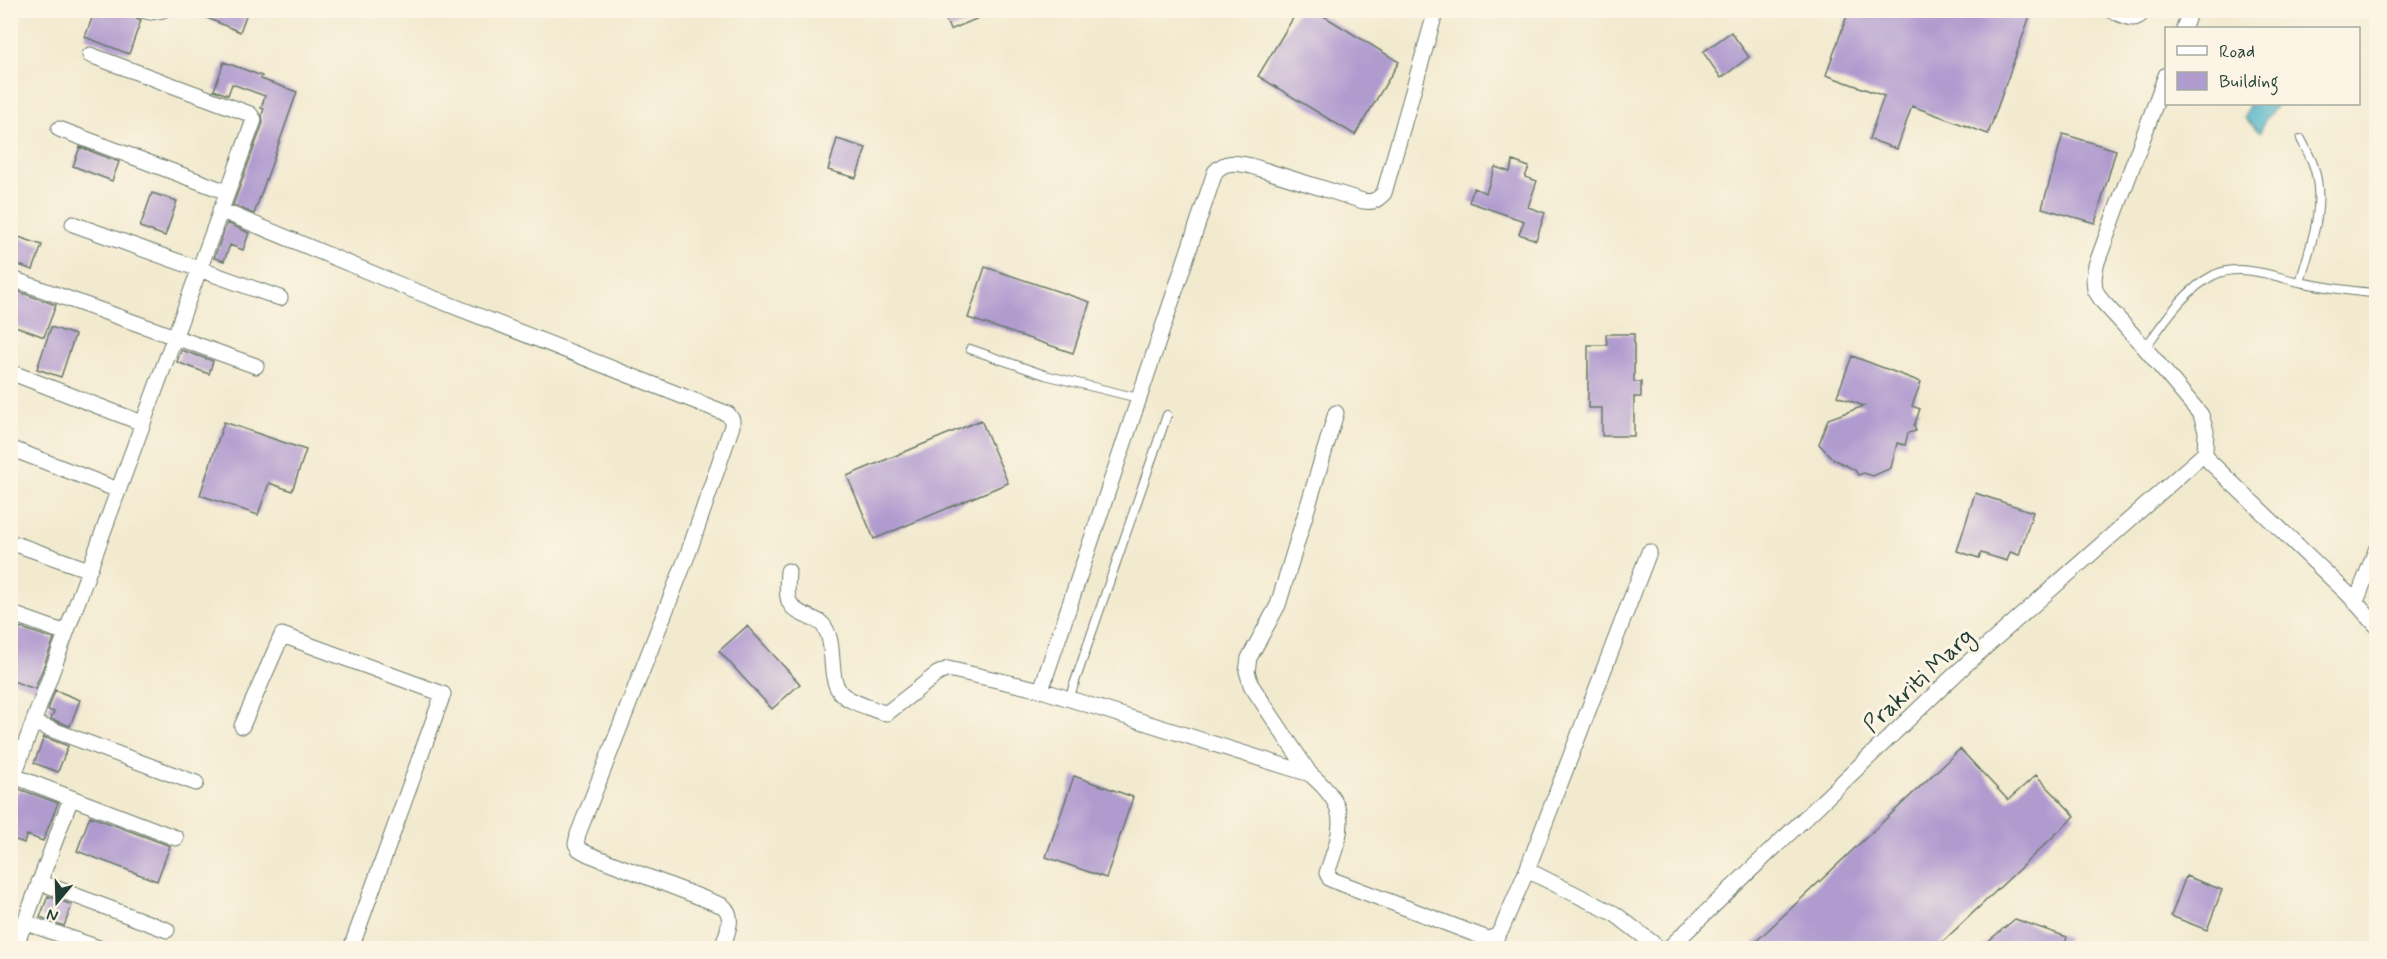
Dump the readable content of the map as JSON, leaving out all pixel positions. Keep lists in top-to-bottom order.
{
  "streets": {
    "street": ["Prakriti Marg"]
  },
  "legend": ["Road", "Building"],
  "north": "bottom"
}
